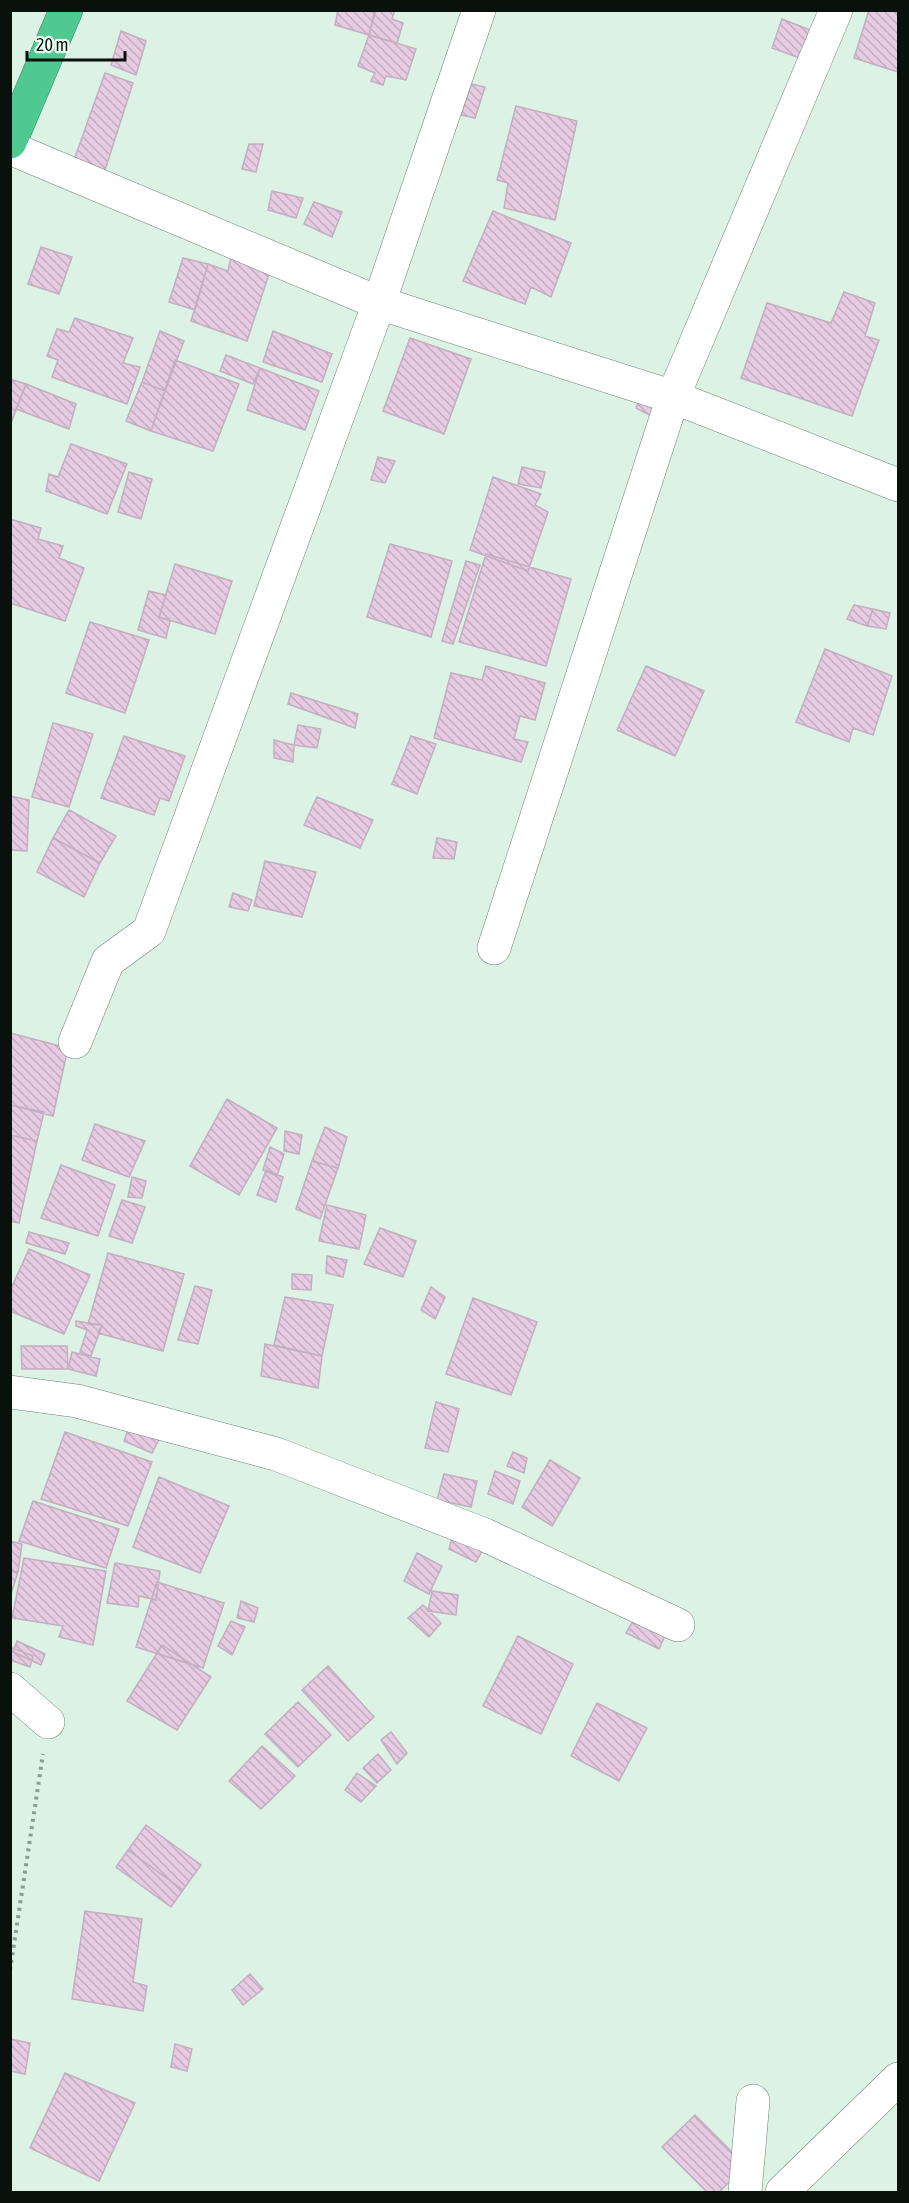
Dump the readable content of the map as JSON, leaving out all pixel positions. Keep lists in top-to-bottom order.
{
  "scale_bar": "20 m"
}
